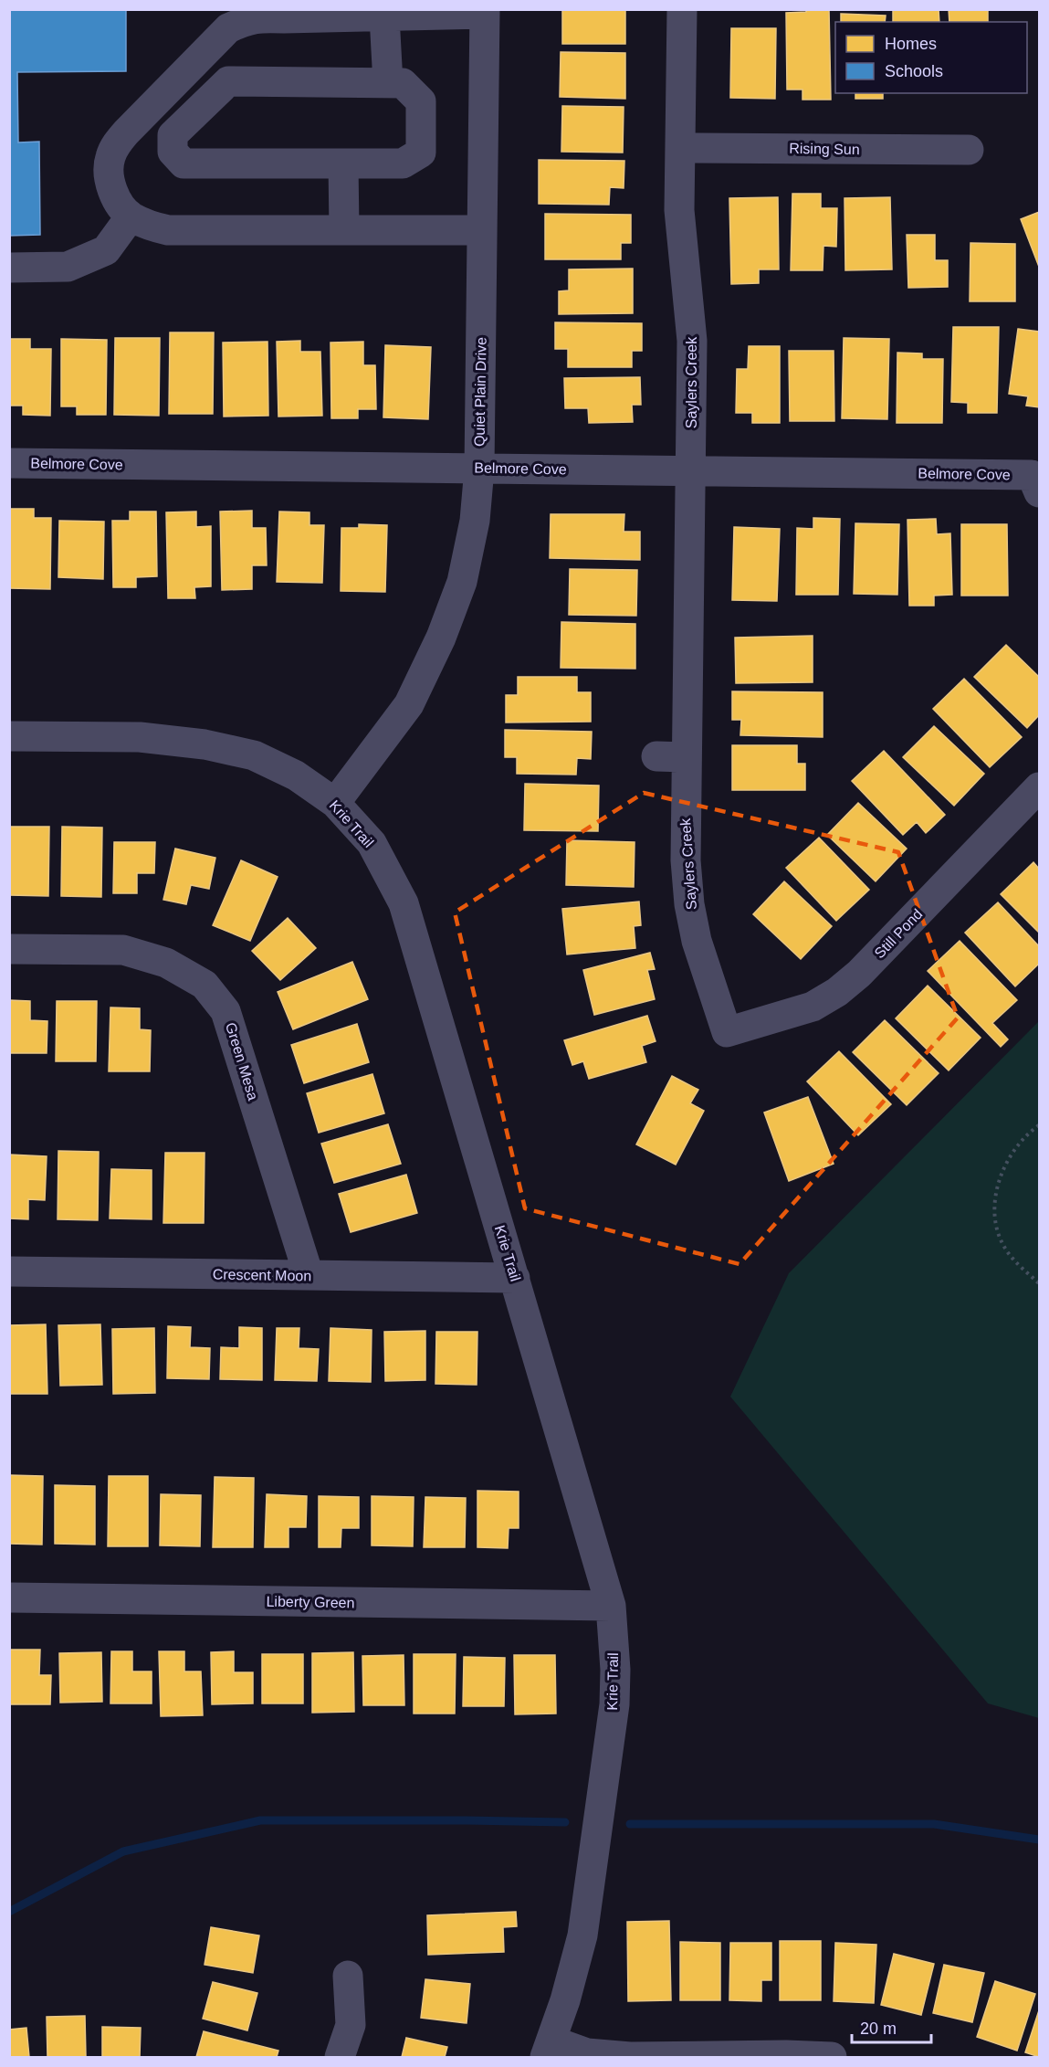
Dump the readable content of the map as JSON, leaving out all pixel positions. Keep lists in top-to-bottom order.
{
  "streets": {
    "street": [
      "Rising Sun",
      "Saylers Creek",
      "Quiet Plain Drive",
      "Belmore Cove",
      "Krie Trail",
      "Still Pond",
      "Green Mesa",
      "Crescent Moon",
      "Liberty Green"
    ]
  },
  "crossings": [
    ["Rising Sun", "Saylers Creek"],
    ["Saylers Creek", "Belmore Cove"],
    ["Saylers Creek", "Still Pond"],
    ["Quiet Plain Drive", "Belmore Cove"],
    ["Quiet Plain Drive", "Krie Trail"],
    ["Krie Trail", "Crescent Moon"],
    ["Krie Trail", "Liberty Green"],
    ["Green Mesa", "Crescent Moon"]
  ],
  "legend": ["Homes", "Schools"],
  "scale_bar": "20 m"
}
